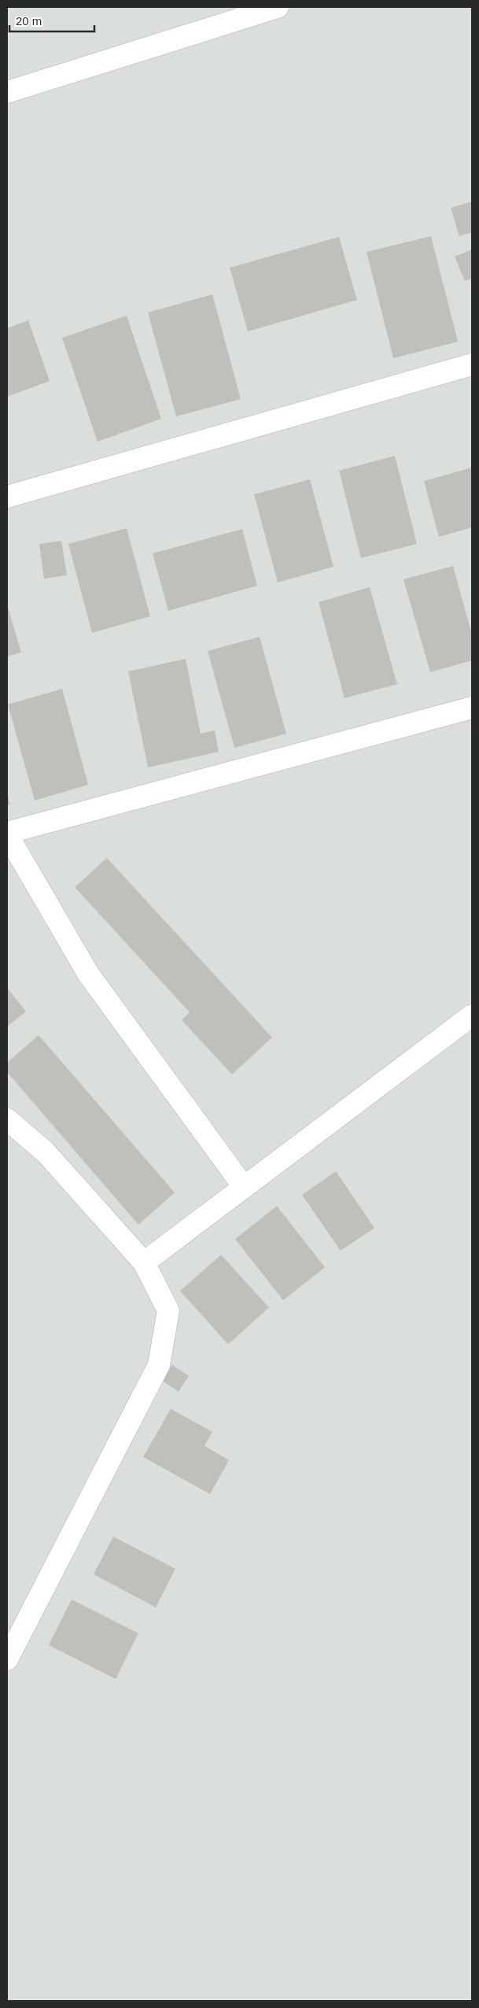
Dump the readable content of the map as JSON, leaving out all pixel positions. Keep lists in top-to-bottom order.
{
  "scale_bar": "20 m"
}
